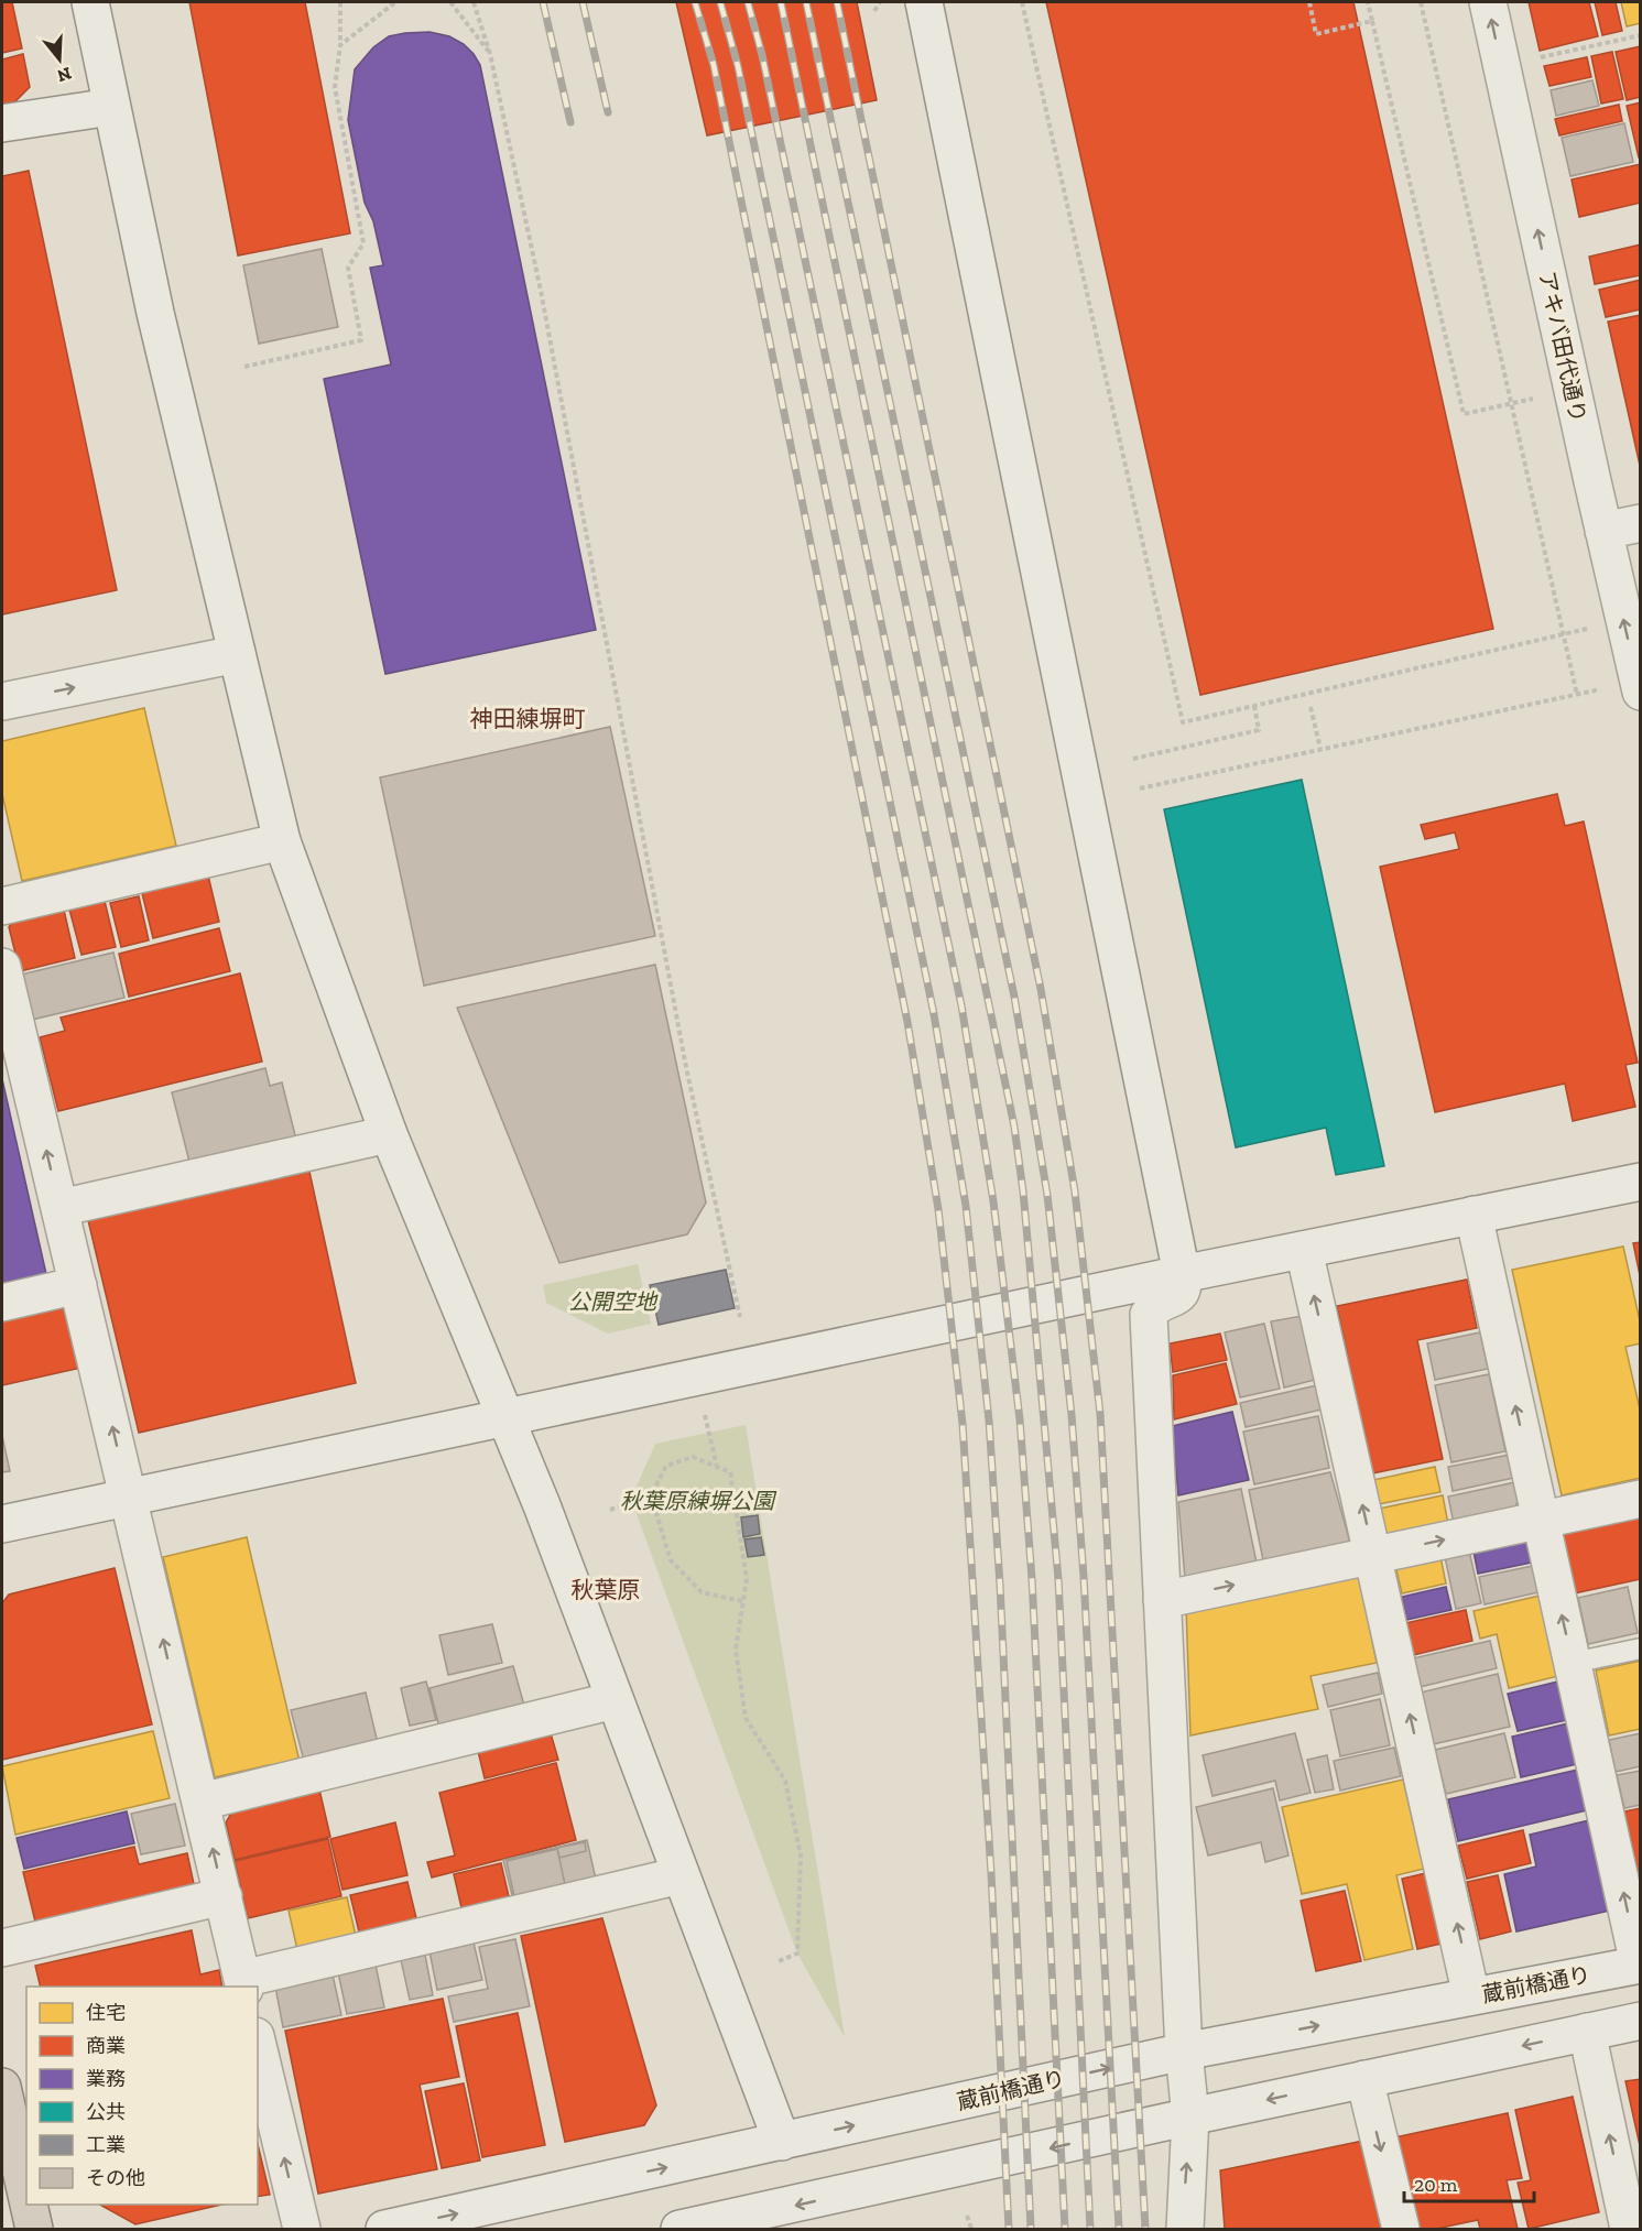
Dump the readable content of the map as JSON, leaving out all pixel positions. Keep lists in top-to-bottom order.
{
  "streets": {
    "street": ["アキバ田代通り", "蔵前橋通り"]
  },
  "one_way": ["アキバ田代通り"],
  "districts": ["神田練塀町", "秋葉原"],
  "parks": ["公開空地", "秋葉原練塀公園"],
  "legend": [
    "住宅",
    "商業",
    "業務",
    "公共",
    "工業",
    "その他"
  ],
  "scale_bar": "20 m",
  "north": "bottom"
}
